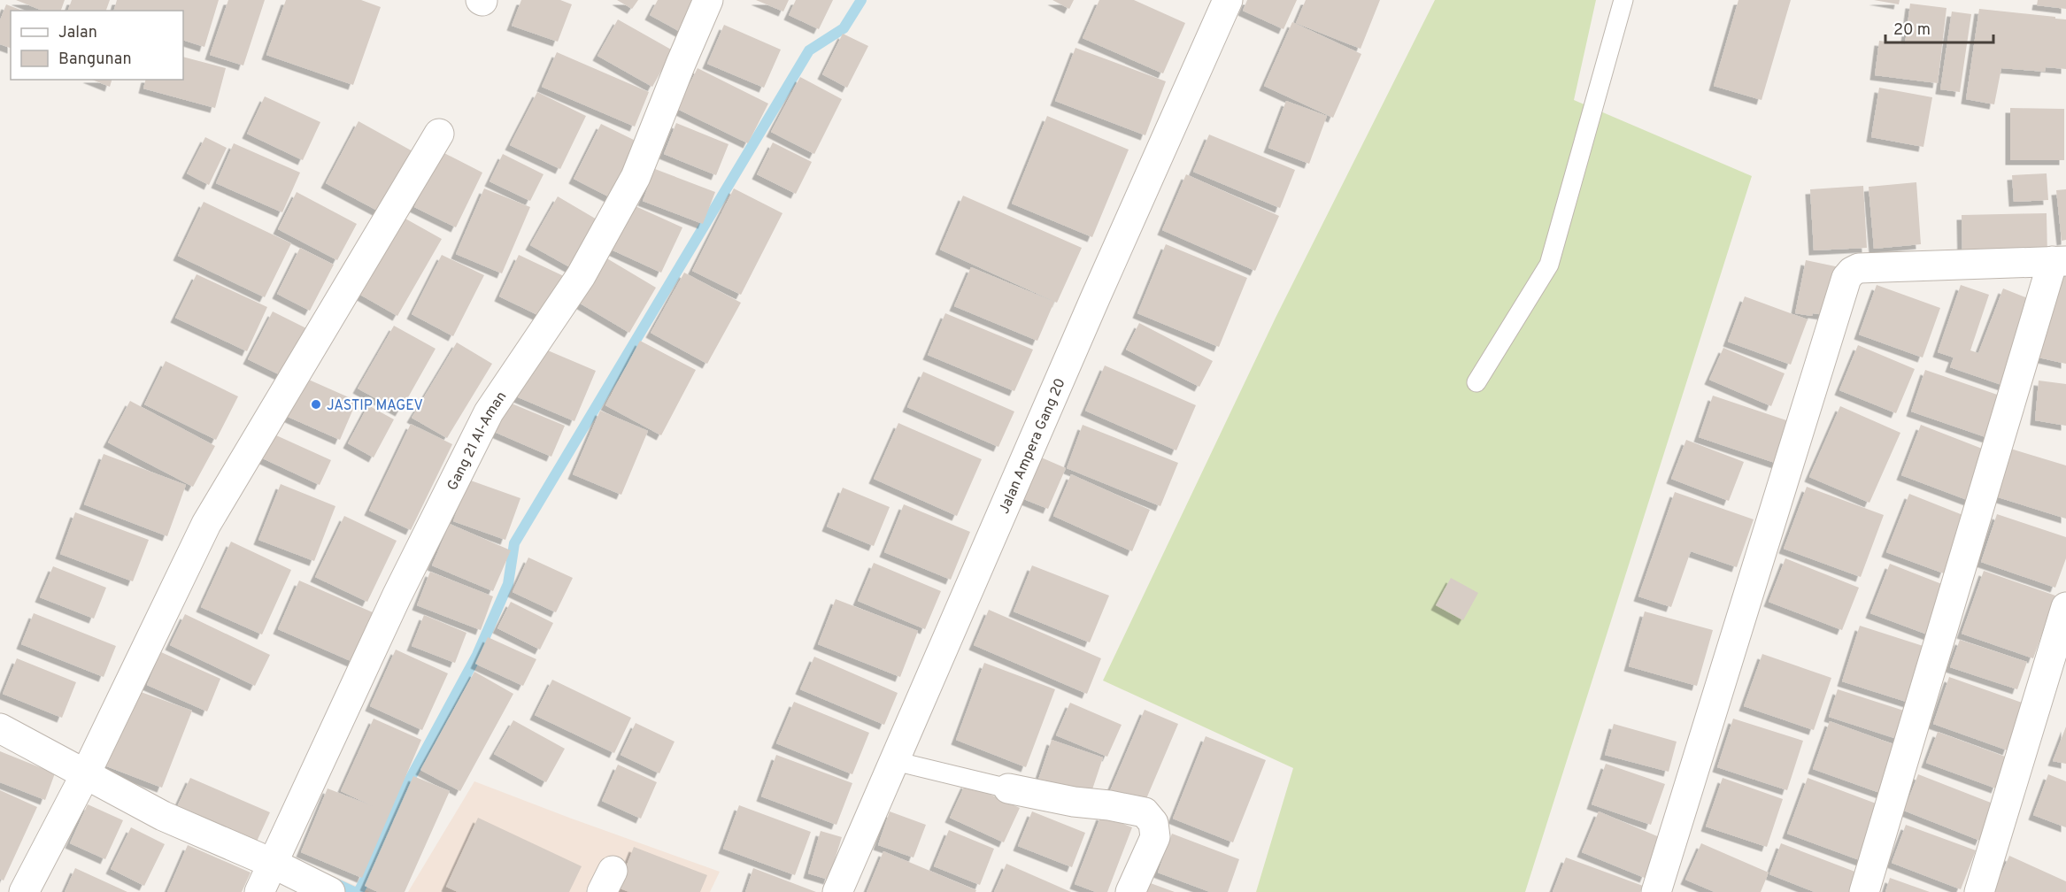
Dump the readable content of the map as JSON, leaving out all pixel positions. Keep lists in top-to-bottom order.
{
  "streets": {
    "street": ["Gang 21 Al-Aman", "Jalan Ampera Gang 20"]
  },
  "places": ["JASTIP MAGEV"],
  "legend": ["Jalan", "Bangunan"],
  "scale_bar": "20 m"
}
